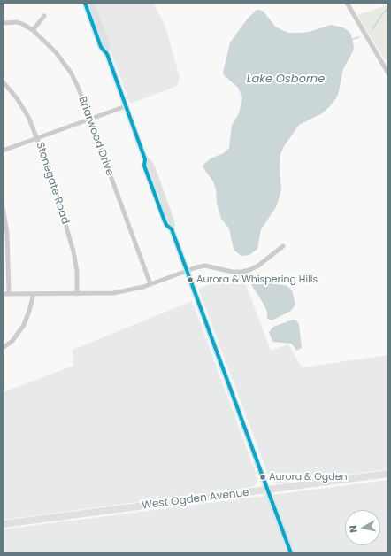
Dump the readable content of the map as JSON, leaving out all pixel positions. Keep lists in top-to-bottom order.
{
  "streets": {
    "main road": ["West Ogden Avenue"],
    "street": ["Briarwood Drive", "Stonegate Road"]
  },
  "water": ["Lake Osborne"],
  "places": ["Aurora & Whispering Hills", "Aurora & Ogden"],
  "north": "left"
}
